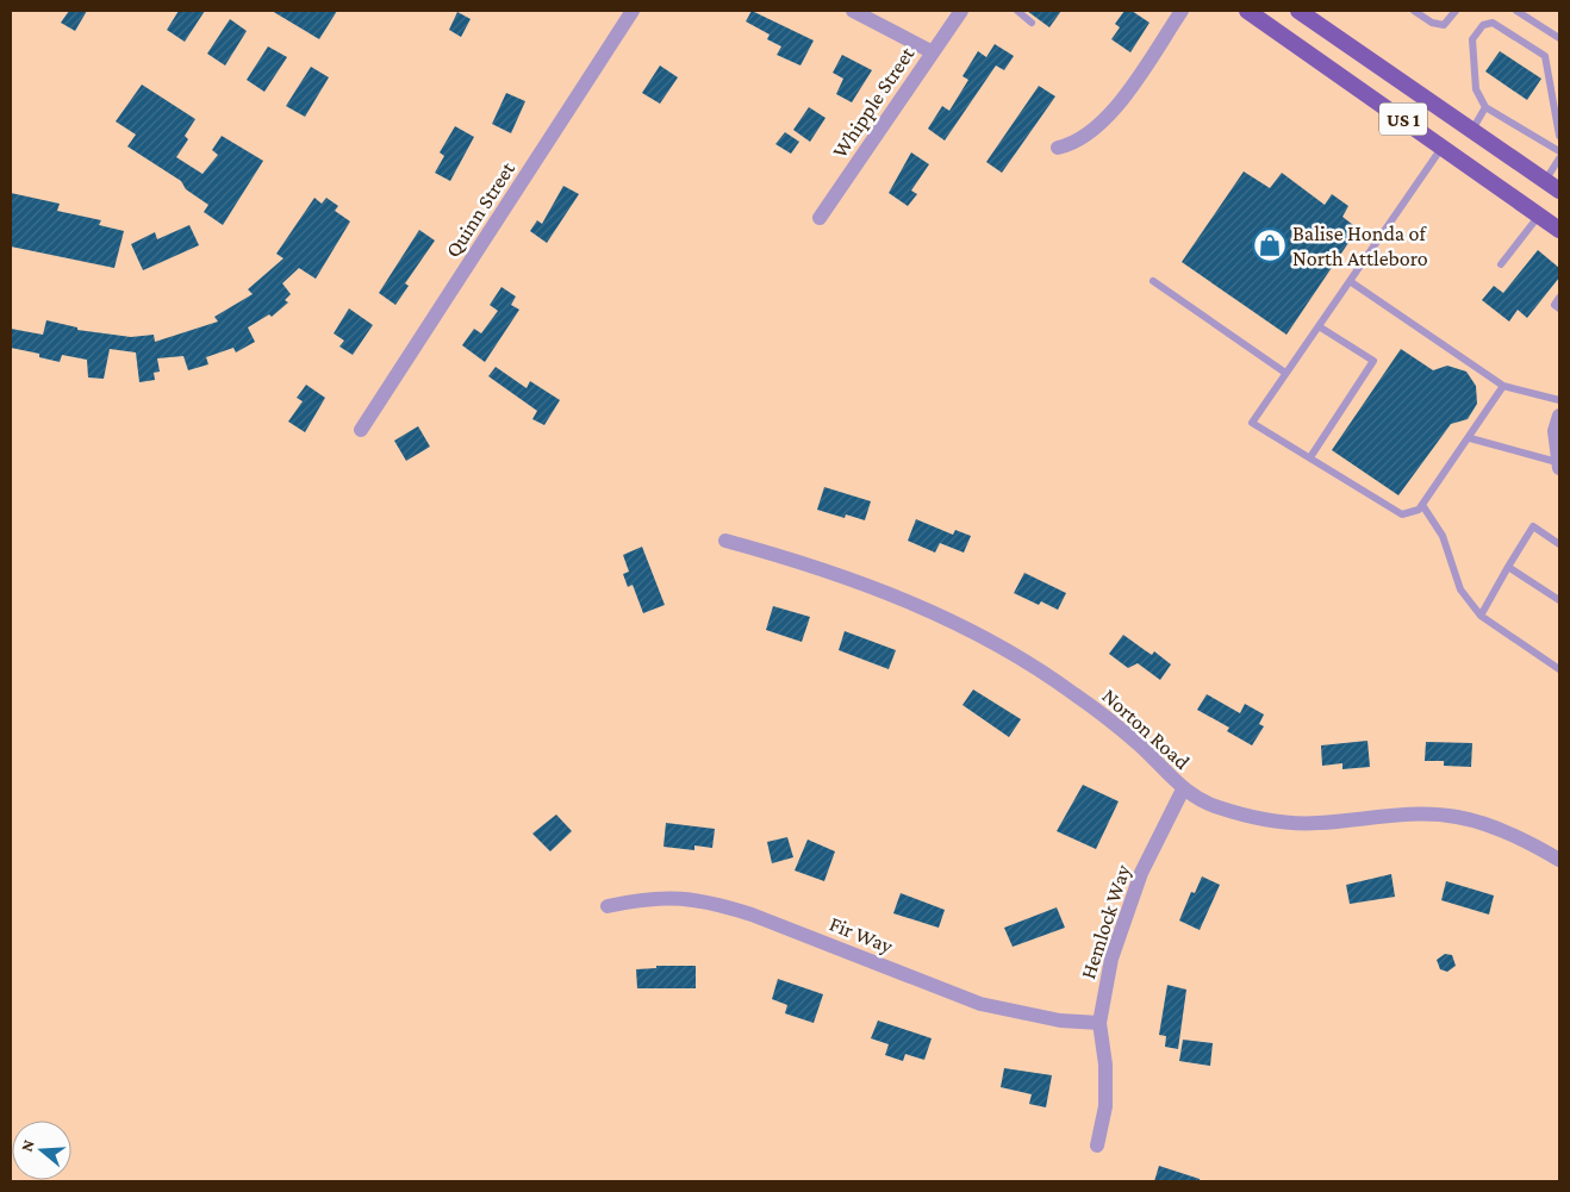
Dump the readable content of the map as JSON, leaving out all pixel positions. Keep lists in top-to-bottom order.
{
  "streets": {
    "main road": ["US 1"],
    "street": [
      "Whipple Street",
      "Quinn Street",
      "Norton Road",
      "Hemlock Way",
      "Fir Way"
    ]
  },
  "crossings": [
    ["Norton Road", "Hemlock Way"],
    ["Hemlock Way", "Fir Way"]
  ],
  "places": {
    "shop": ["Balise Honda of North Attleboro"]
  },
  "north": "left"
}
